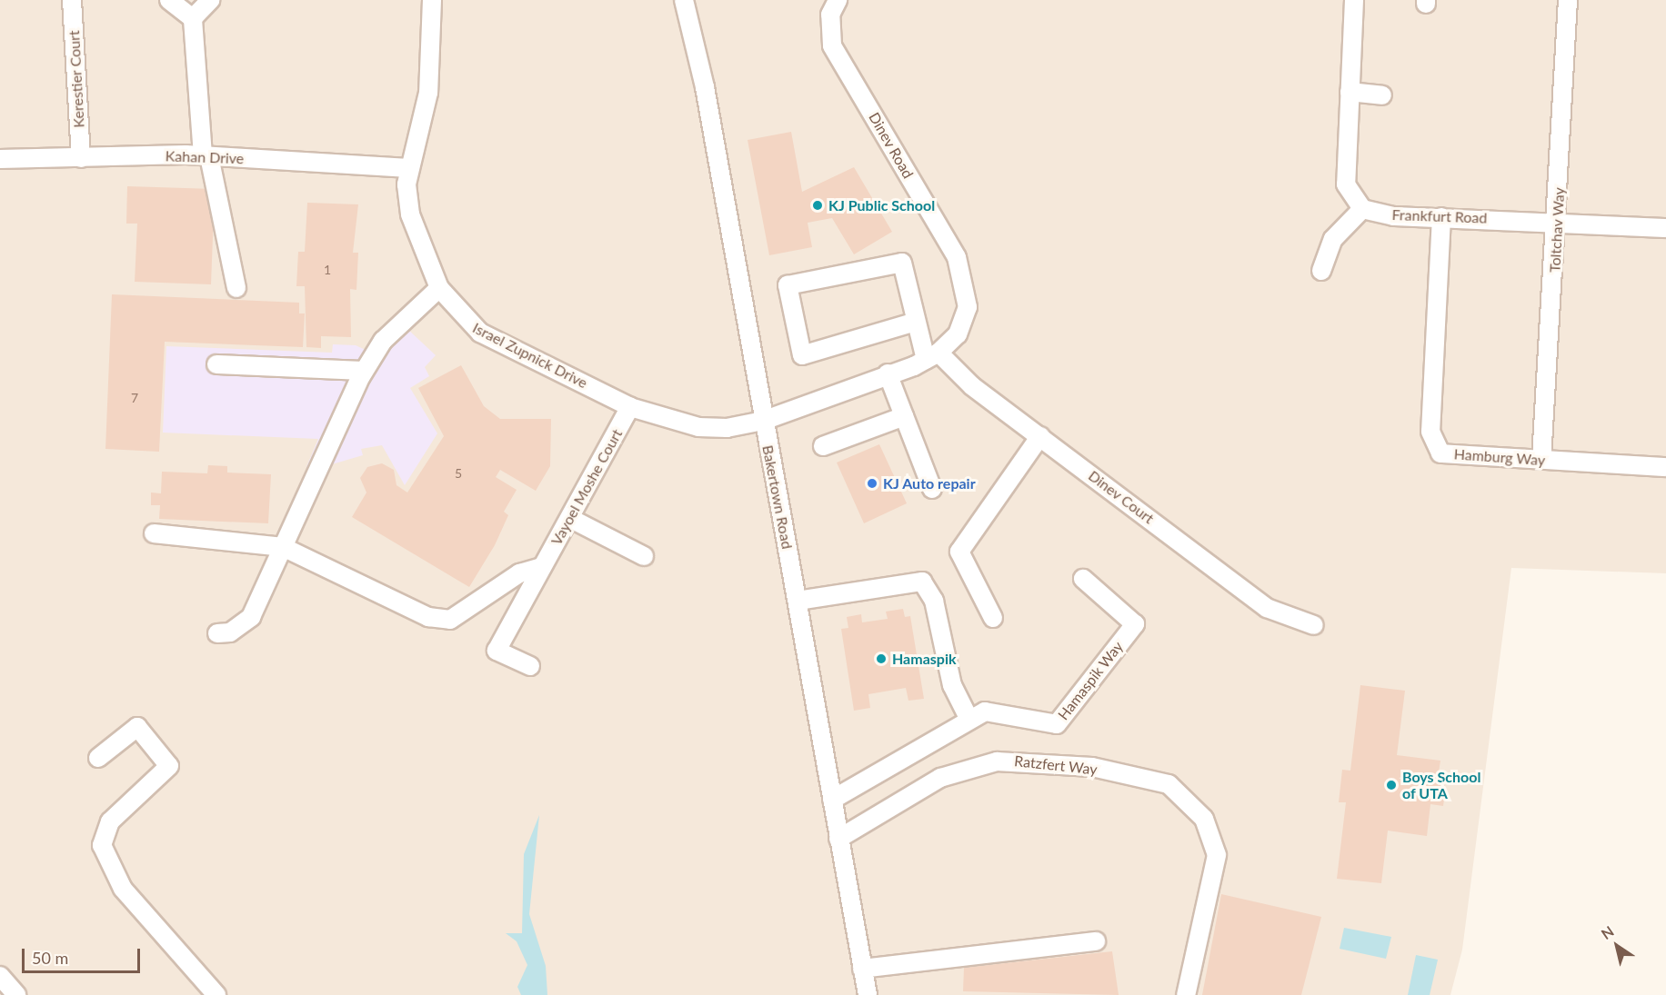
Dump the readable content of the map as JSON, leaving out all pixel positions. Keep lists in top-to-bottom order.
{
  "streets": {
    "street": [
      "Kerestier Court",
      "Dinev Road",
      "Kahan Drive",
      "Frankfurt Road",
      "Toltchav Way",
      "Israel Zupnick Drive",
      "Hamburg Way",
      "Vayoel Moshe Court",
      "Bakertown Road",
      "Dinev Court",
      "Hamaspik Way",
      "Ratzfert Way"
    ]
  },
  "crossings": [
    ["Kerestier Court", "Kahan Drive"],
    ["Dinev Road", "Israel Zupnick Drive"],
    ["Dinev Road", "Bakertown Road"],
    ["Dinev Road", "Dinev Court"],
    ["Kahan Drive", "Israel Zupnick Drive"],
    ["Frankfurt Road", "Toltchav Way"],
    ["Frankfurt Road", "Hamburg Way"],
    ["Toltchav Way", "Hamburg Way"],
    ["Israel Zupnick Drive", "Vayoel Moshe Court"],
    ["Israel Zupnick Drive", "Bakertown Road"],
    ["Bakertown Road", "Hamaspik Way"],
    ["Bakertown Road", "Ratzfert Way"]
  ],
  "places": [
    "KJ Public School",
    "KJ Auto repair",
    "Hamaspik",
    "Boys School of UTA"
  ],
  "house_numbers": ["1", "7", "5"],
  "scale_bar": "50 m",
  "north": "top left"
}
